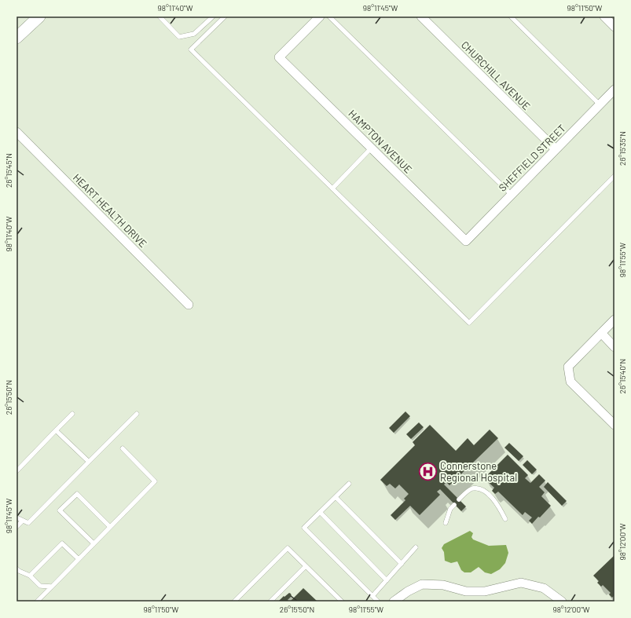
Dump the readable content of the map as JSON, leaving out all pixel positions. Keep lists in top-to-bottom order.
{
  "streets": {
    "street": [
      "CHURCHILL AVENUE",
      "HAMPTON AVENUE",
      "SHEFFIELD STREET",
      "HEART HEALTH DRIVE"
    ]
  },
  "crossings": [
    ["CHURCHILL AVENUE", "SHEFFIELD STREET"],
    ["HAMPTON AVENUE", "SHEFFIELD STREET"]
  ],
  "places": {
    "hospital": ["Connerstone Regional Hospital"]
  },
  "coordinates": [
    "98°11'40\"W",
    "98°11'45\"W",
    "98°11'50\"W",
    "26°15'35\"N",
    "26°15'45\"N",
    "98°11'55\"W",
    "26°15'40\"N",
    "26°15'50\"N",
    "98°12'00\"W"
  ]
}
